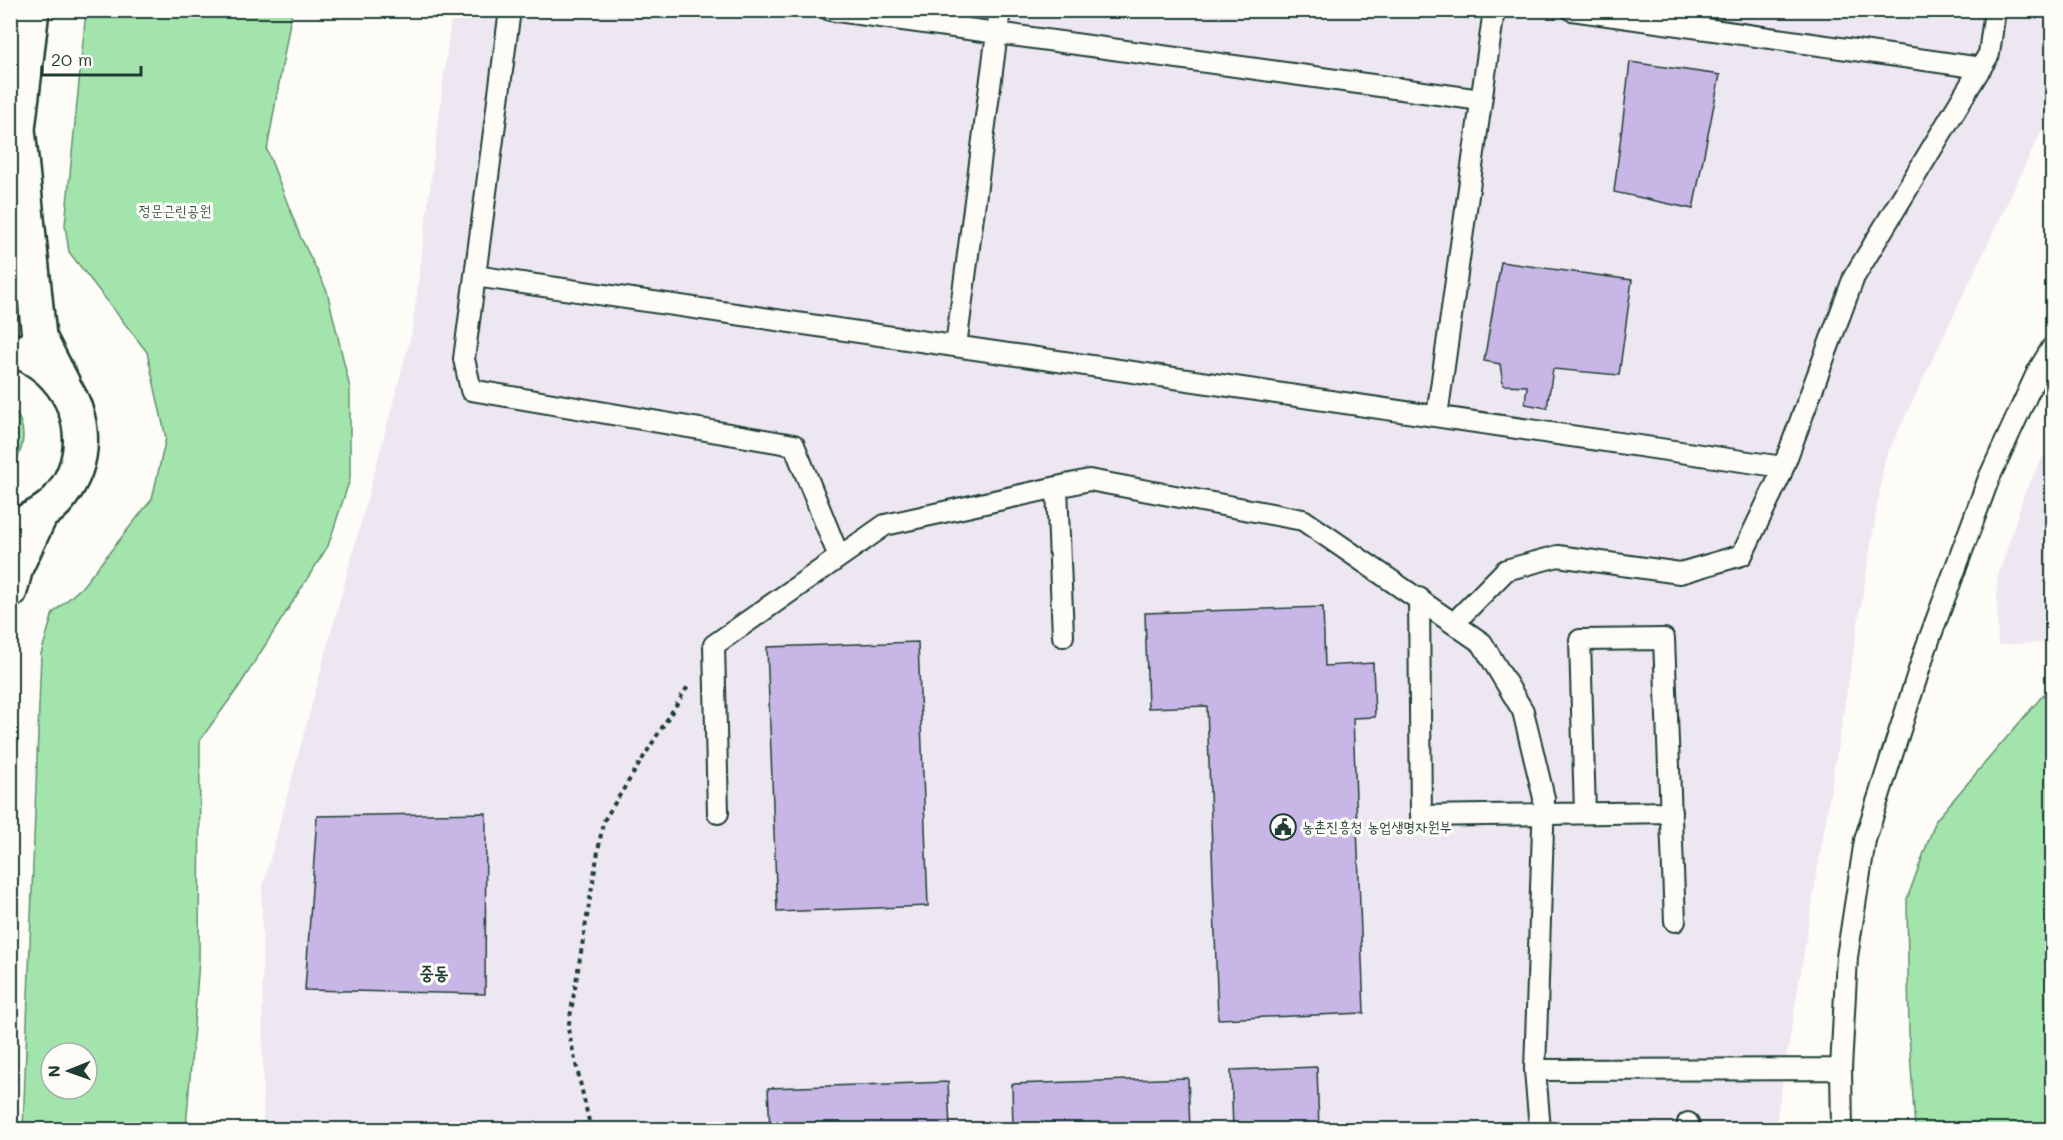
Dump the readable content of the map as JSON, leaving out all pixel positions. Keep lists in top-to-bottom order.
{
  "districts": ["중동"],
  "parks": ["정문근린공원"],
  "places": {
    "public building": ["농촌진흥청 농업생명자원부"]
  },
  "scale_bar": "20 m",
  "north": "left"
}
